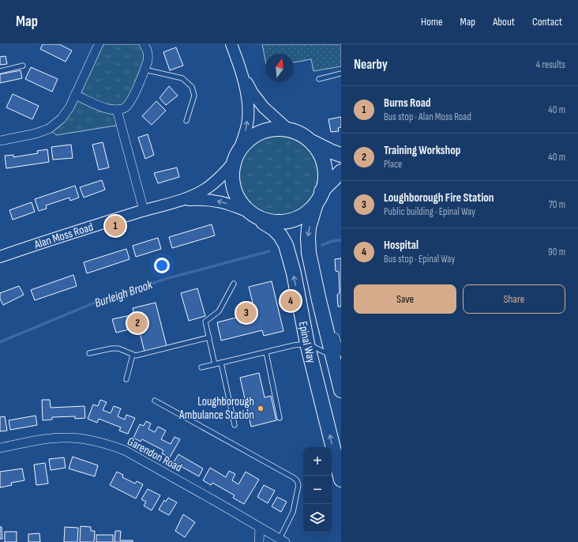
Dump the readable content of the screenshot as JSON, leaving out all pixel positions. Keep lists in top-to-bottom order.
{
  "streets": {
    "main road": ["Epinal Way"],
    "street": ["Alan Moss Road", "Garendon Road"]
  },
  "crossings": [
    ["Alan Moss Road", "Epinal Way"]
  ],
  "water": ["Burleigh Brook"],
  "places": ["Loughborough Ambulance Station"],
  "north": "top",
  "page": {
    "header": "Map",
    "nav": [
      "Home",
      "Map",
      "About",
      "Contact"
    ],
    "heading": ["Nearby", "4 results"],
    "list": [
      {
        "mark": "1",
        "name": "Burns Road",
        "note": "Bus stop · Alan Moss Road",
        "value": "40 m"
      },
      {
        "mark": "2",
        "name": "Training Workshop",
        "note": "Place",
        "value": "40 m"
      },
      {
        "mark": "3",
        "name": "Loughborough Fire Station",
        "note": "Public building · Epinal Way",
        "value": "70 m"
      },
      {
        "mark": "4",
        "name": "Hospital",
        "note": "Bus stop · Epinal Way",
        "value": "90 m"
      }
    ],
    "pins": [
      "1",
      "4",
      "3",
      "2"
    ],
    "buttons": ["Save", "Share"],
    "map_buttons": ["+", "−"]
  }
}
